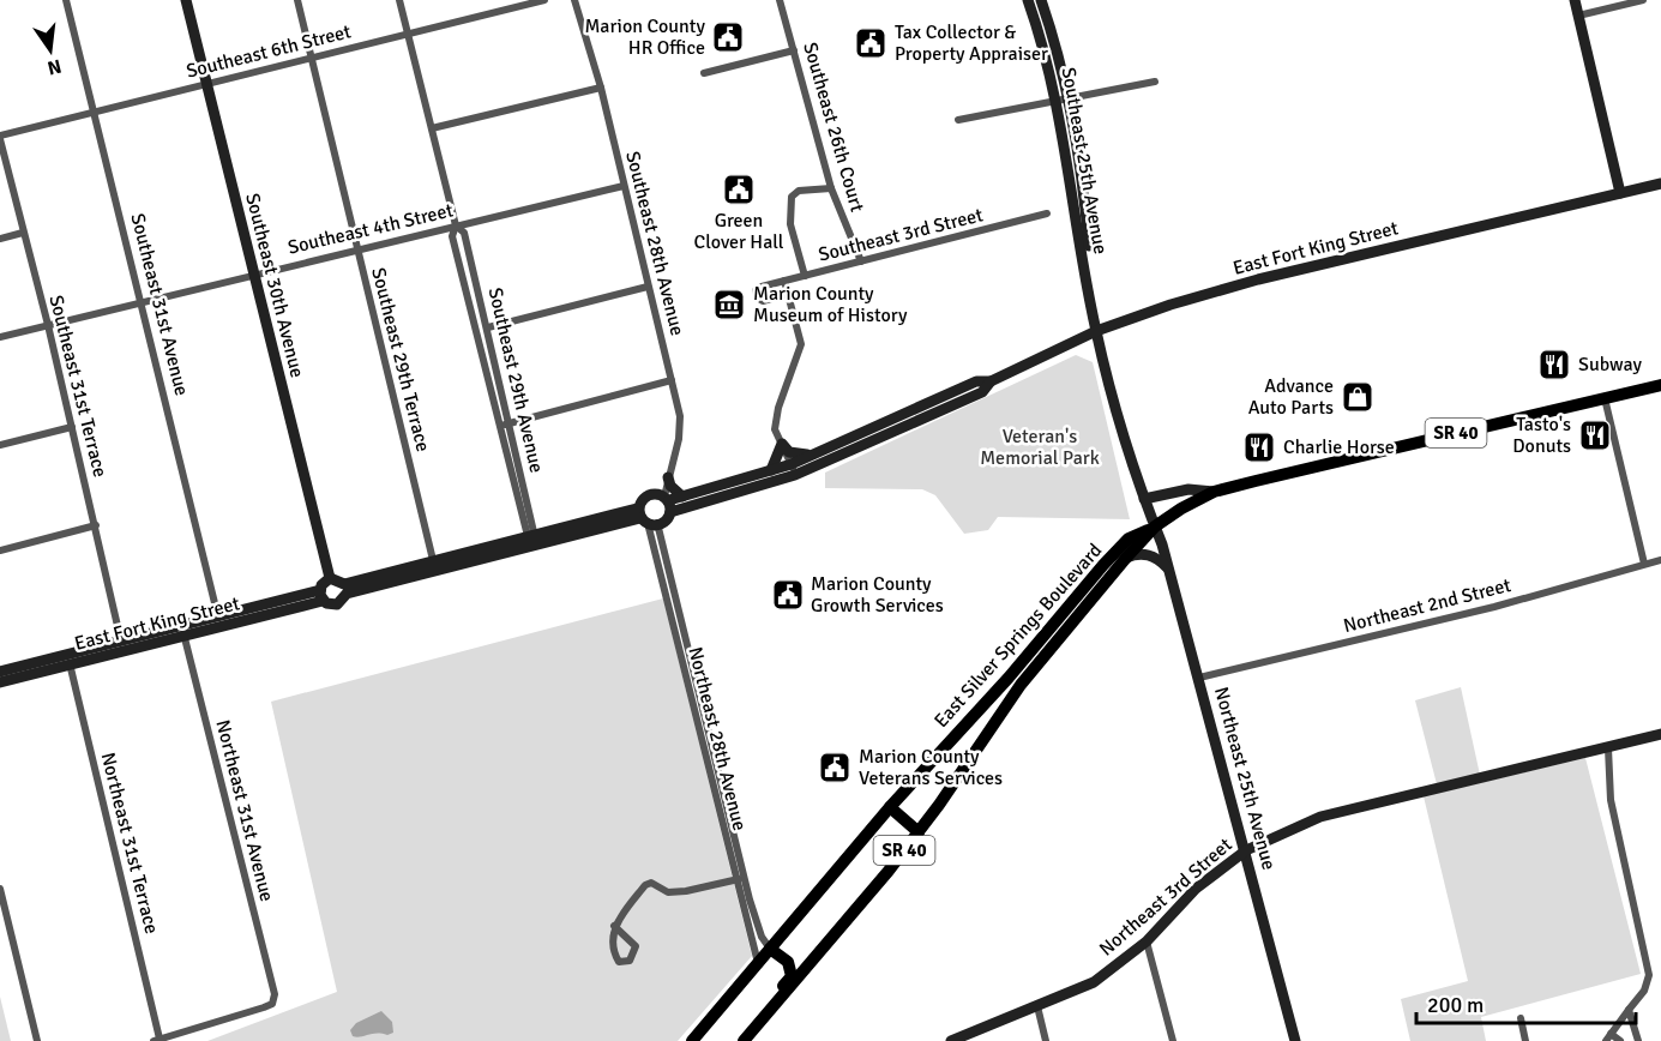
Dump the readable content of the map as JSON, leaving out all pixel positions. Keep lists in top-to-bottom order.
{
  "streets": {
    "main road": ["SR 40", "East Silver Springs Boulevard"],
    "street": [
      "Southeast 6th Street",
      "Southeast 26th Court",
      "Southeast 25th Avenue",
      "Southeast 4th Street",
      "Southeast 3rd Street",
      "Southeast 28th Avenue",
      "East Fort King Street",
      "Southeast 30th Avenue",
      "Southeast 31st Avenue",
      "Southeast 29th Terrace",
      "Southeast 29th Avenue",
      "Southeast 31st Terrace",
      "Northeast 2nd Street",
      "Northeast 28th Avenue",
      "Northeast 25th Avenue",
      "Northeast 31st Avenue",
      "Northeast 31st Terrace",
      "Northeast 3rd Street"
    ]
  },
  "crossings": [
    ["Southeast 6th Street", "Southeast 30th Avenue"],
    ["Southeast 6th Street", "Southeast 31st Avenue"],
    ["Southeast 6th Street", "Southeast 29th Terrace"],
    ["Southeast 6th Street", "Southeast 29th Avenue"],
    ["Southeast 6th Street", "Southeast 31st Terrace"],
    ["Southeast 26th Court", "Southeast 3rd Street"],
    ["Southeast 25th Avenue", "East Fort King Street"],
    ["Southeast 25th Avenue", "East Silver Springs Boulevard"],
    ["Southeast 25th Avenue", "Northeast 25th Avenue"],
    ["Southeast 4th Street", "Southeast 28th Avenue"],
    ["Southeast 4th Street", "Southeast 30th Avenue"],
    ["Southeast 4th Street", "Southeast 31st Avenue"],
    ["Southeast 4th Street", "Southeast 29th Terrace"],
    ["Southeast 4th Street", "Southeast 29th Avenue"],
    ["Southeast 4th Street", "Southeast 31st Terrace"],
    ["Southeast 28th Avenue", "East Fort King Street"],
    ["East Fort King Street", "Southeast 31st Avenue"],
    ["East Fort King Street", "Southeast 29th Terrace"],
    ["East Fort King Street", "Southeast 29th Avenue"],
    ["East Fort King Street", "Southeast 31st Terrace"],
    ["East Fort King Street", "Northeast 28th Avenue"],
    ["East Fort King Street", "Northeast 31st Avenue"],
    ["East Fort King Street", "Northeast 31st Terrace"],
    ["Northeast 2nd Street", "Northeast 25th Avenue"],
    ["East Silver Springs Boulevard", "Northeast 28th Avenue"],
    ["East Silver Springs Boulevard", "Northeast 25th Avenue"],
    ["Northeast 25th Avenue", "Northeast 3rd Street"],
    ["Northeast 31st Avenue", "Northeast 31st Terrace"]
  ],
  "parks": ["Veteran's Memorial Park"],
  "places": {
    "public building": [
      "Marion County HR Office",
      "Tax Collector & Property Appraiser",
      "Green Clover Hall",
      "Marion County Growth Services",
      "Marion County Veterans Services"
    ],
    "museum": ["Marion County Museum of History"],
    "restaurant": ["Subway", "Tasto's Donuts", "Charlie Horse"],
    "shop": ["Advance Auto Parts"]
  },
  "scale_bar": "200 m",
  "north": "bottom"
}
